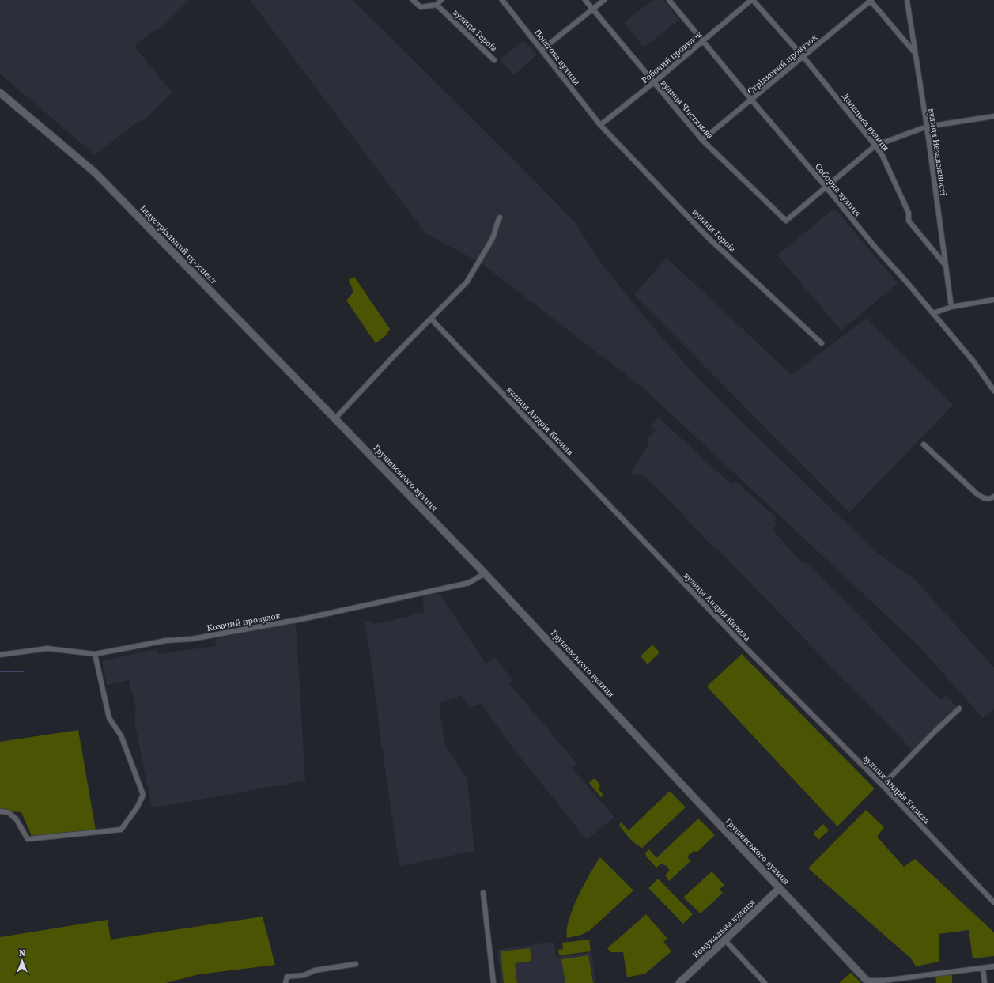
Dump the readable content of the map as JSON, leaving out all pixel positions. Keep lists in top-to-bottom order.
{
  "streets": {
    "street": [
      "вулиця Героїв",
      "Поштова вулиця",
      "Робочий провулок",
      "Стрілковий провулок",
      "вулиця Чистякова",
      "Донецька вулиця",
      "вулиця Незалежності",
      "Соборна вулиця",
      "Індустріальний проспект",
      "вулиця Андрія Кизила",
      "Грушевського вулиця",
      "Козачий провулок",
      "Комунальна вулиця"
    ]
  },
  "crossings": [
    ["вулиця Героїв", "Поштова вулиця"],
    ["вулиця Героїв", "Робочий провулок"],
    ["Поштова вулиця", "Робочий провулок"],
    ["Робочий провулок", "вулиця Чистякова"],
    ["Робочий провулок", "Донецька вулиця"],
    ["Робочий провулок", "Соборна вулиця"],
    ["Стрілковий провулок", "вулиця Чистякова"],
    ["Стрілковий провулок", "Донецька вулиця"],
    ["Стрілковий провулок", "Соборна вулиця"],
    ["вулиця Чистякова", "Соборна вулиця"],
    ["Донецька вулиця", "вулиця Незалежності"],
    ["Індустріальний проспект", "Грушевського вулиця"],
    ["Грушевського вулиця", "Козачий провулок"],
    ["Грушевського вулиця", "Комунальна вулиця"]
  ],
  "north": "top"
}
